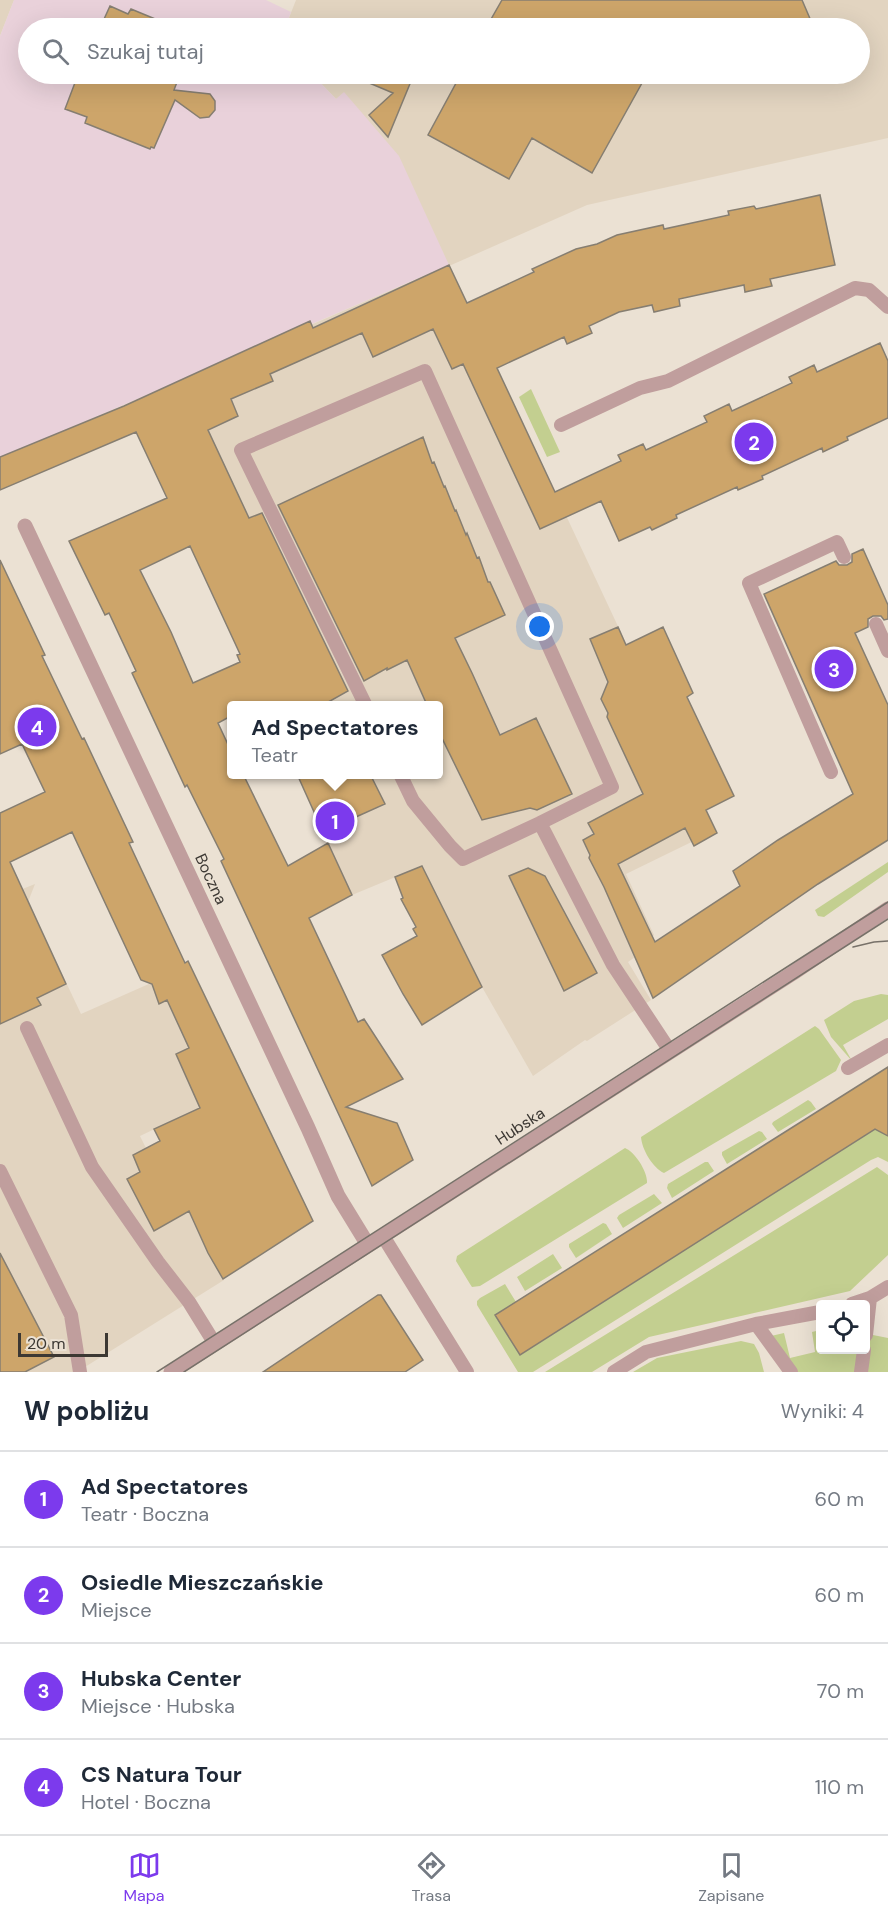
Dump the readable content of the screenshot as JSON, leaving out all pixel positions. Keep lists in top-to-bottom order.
{
  "streets": {
    "street": ["Boczna", "Hubska"]
  },
  "crossings": [
    ["Boczna", "Hubska"]
  ],
  "scale_bar": "20 m",
  "page": {
    "search": "Szukaj tutaj",
    "pins": [
      "2",
      "3",
      "4",
      "1"
    ],
    "popup": ["Ad Spectatores", "Teatr"],
    "scale": "20 m",
    "heading": ["W pobliżu", "Wyniki: 4"],
    "list": [
      {
        "mark": "1",
        "name": "Ad Spectatores",
        "note": "Teatr · Boczna",
        "value": "60 m"
      },
      {
        "mark": "2",
        "name": "Osiedle Mieszczańskie",
        "note": "Miejsce",
        "value": "60 m"
      },
      {
        "mark": "3",
        "name": "Hubska Center",
        "note": "Miejsce · Hubska",
        "value": "70 m"
      },
      {
        "mark": "4",
        "name": "CS Natura Tour",
        "note": "Hotel · Boczna",
        "value": "110 m"
      }
    ],
    "nav": ["Mapa", "Trasa", "Zapisane"]
  }
}
